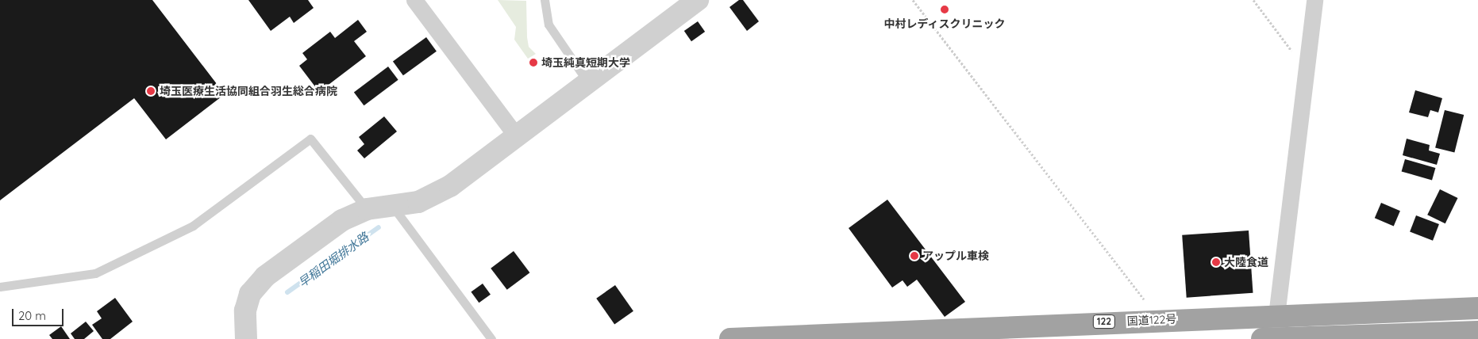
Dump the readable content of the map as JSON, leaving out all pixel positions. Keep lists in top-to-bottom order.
{
  "streets": {
    "highway": ["国道122号", "122"]
  },
  "water": ["早稲田堀排水路"],
  "places": [
    "中村レディスクリニック",
    "埼玉純真短期大学",
    "埼玉医療生活協同組合羽生総合病院",
    "アップル車検",
    "大陸食道"
  ],
  "scale_bar": "20 m"
}
